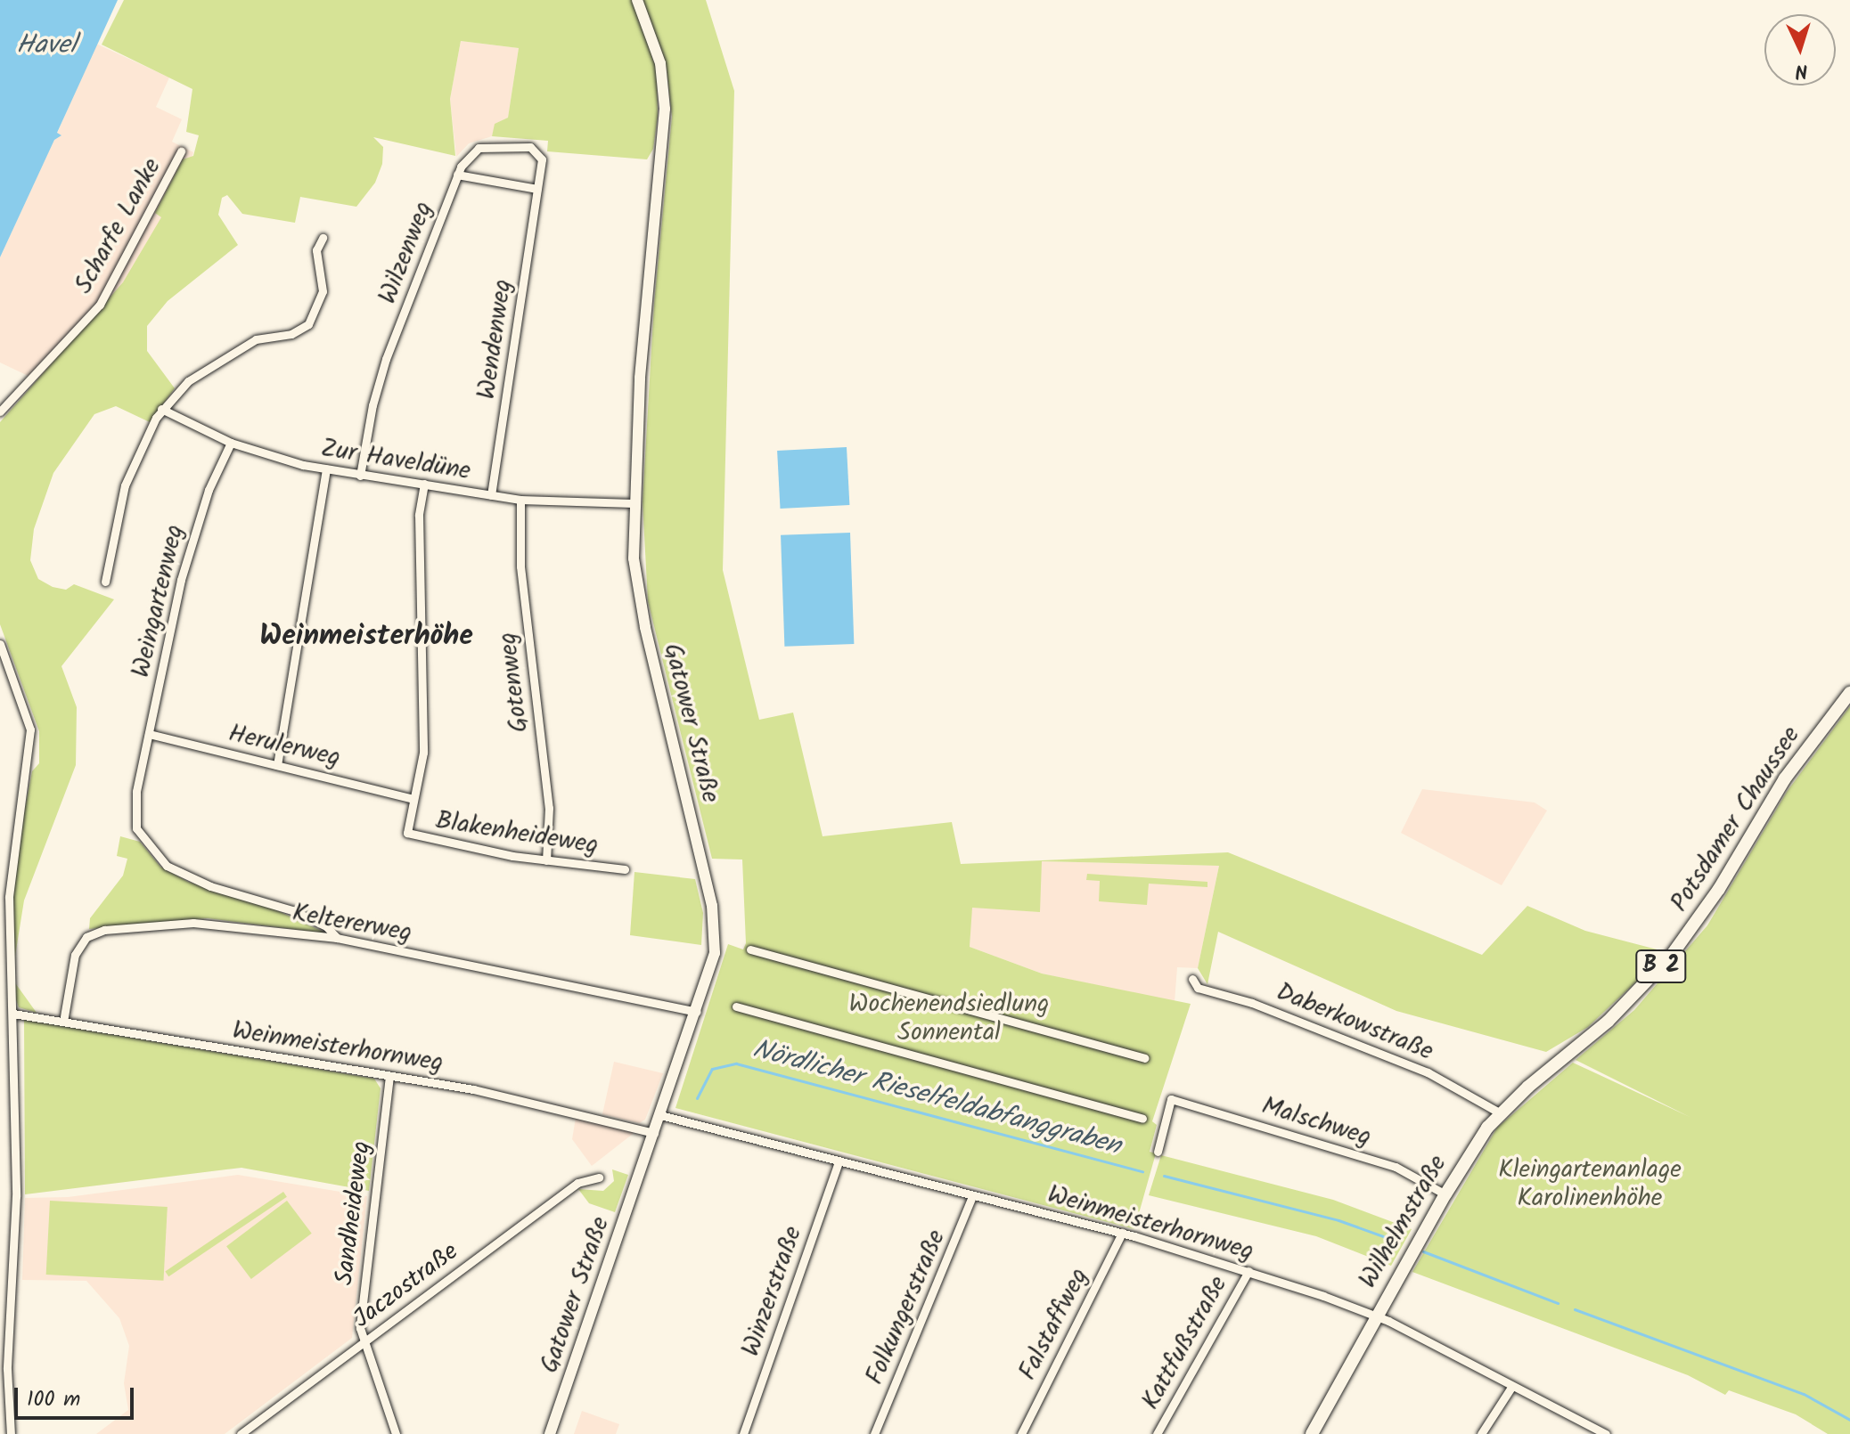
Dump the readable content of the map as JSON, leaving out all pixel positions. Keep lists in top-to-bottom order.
{
  "streets": {
    "main road": [
      "Gatower Straße",
      "Potsdamer Chaussee",
      "B 2",
      "Wilhelmstraße"
    ],
    "street": [
      "Scharfe Lanke",
      "Wilzenweg",
      "Wendenweg",
      "Zur Haveldüne",
      "Weingartenweg",
      "Gotenweg",
      "Herulerweg",
      "Blakenheideweg",
      "Keltererweg",
      "Daberkowstraße",
      "Weinmeisterhornweg",
      "Malschweg",
      "Sandheideweg",
      "Jaczostraße",
      "Winzerstraße",
      "Folkungerstraße",
      "Falstaffweg",
      "Kattfußstraße"
    ]
  },
  "crossings": [
    ["Wilzenweg", "Wendenweg"],
    ["Wilzenweg", "Zur Haveldüne"],
    ["Wendenweg", "Zur Haveldüne"],
    ["Zur Haveldüne", "Weingartenweg"],
    ["Zur Haveldüne", "Gotenweg"],
    ["Zur Haveldüne", "Gatower Straße"],
    ["Weingartenweg", "Herulerweg"],
    ["Weingartenweg", "Keltererweg"],
    ["Gotenweg", "Blakenheideweg"],
    ["Gatower Straße", "Keltererweg"],
    ["Gatower Straße", "Weinmeisterhornweg"],
    ["Herulerweg", "Blakenheideweg"],
    ["Potsdamer Chaussee", "Wilhelmstraße"],
    ["Keltererweg", "Weinmeisterhornweg"],
    ["Daberkowstraße", "Wilhelmstraße"],
    ["Weinmeisterhornweg", "Sandheideweg"],
    ["Weinmeisterhornweg", "Wilhelmstraße"],
    ["Weinmeisterhornweg", "Winzerstraße"],
    ["Weinmeisterhornweg", "Folkungerstraße"],
    ["Weinmeisterhornweg", "Falstaffweg"],
    ["Weinmeisterhornweg", "Kattfußstraße"],
    ["Malschweg", "Wilhelmstraße"],
    ["Sandheideweg", "Jaczostraße"]
  ],
  "districts": ["Weinmeisterhöhe"],
  "water": ["Havel", "Nördlicher Rieselfeldabfanggraben"],
  "parks": ["Wochenendsiedlung Sonnental", "Kleingartenanlage Karolinenhöhe"],
  "scale_bar": "100 m",
  "north": "bottom"
}
